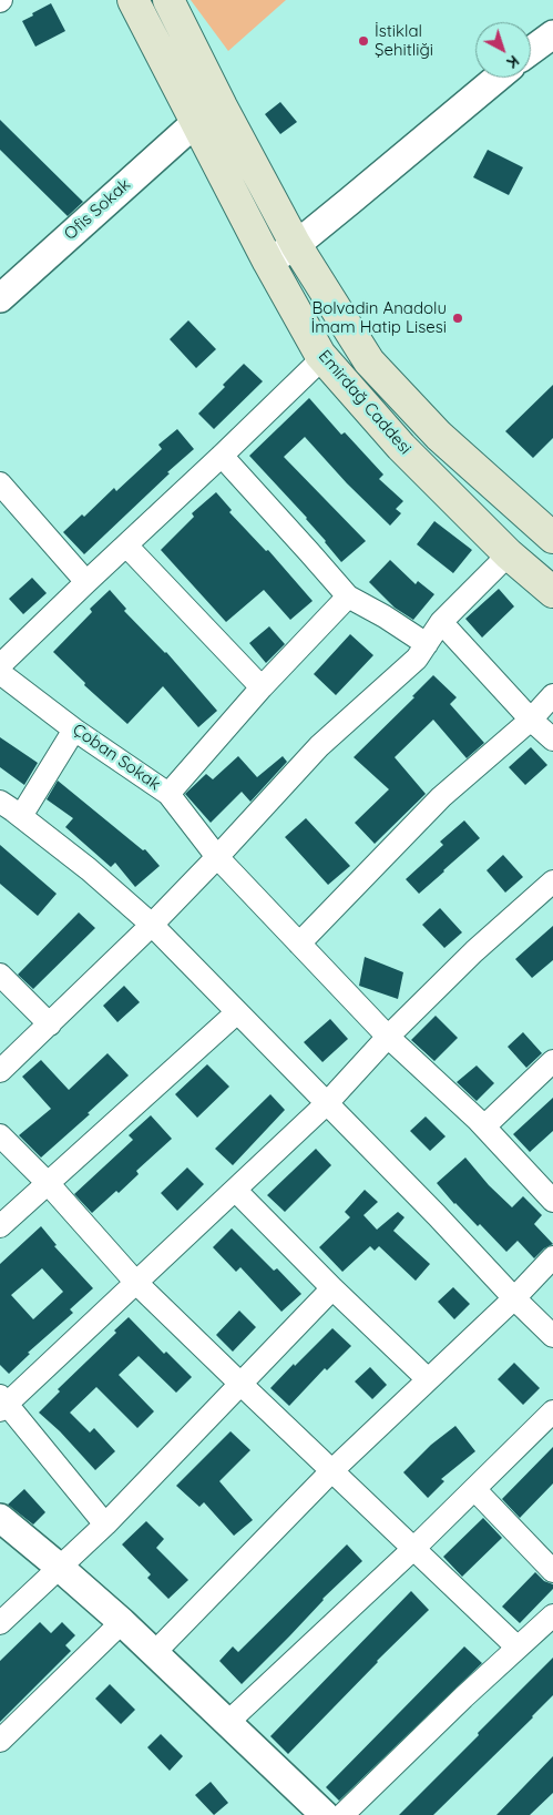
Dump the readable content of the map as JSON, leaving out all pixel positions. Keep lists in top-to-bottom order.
{
  "streets": {
    "main road": ["Emirdağ Caddesi"],
    "street": ["Ofis Sokak", "Çoban Sokak"]
  },
  "crossings": [
    ["Ofis Sokak", "Emirdağ Caddesi"]
  ],
  "places": ["İstiklal Şehitliği", "Bolvadin Anadolu İmam Hatip Lisesi"],
  "north": "bottom right"
}
